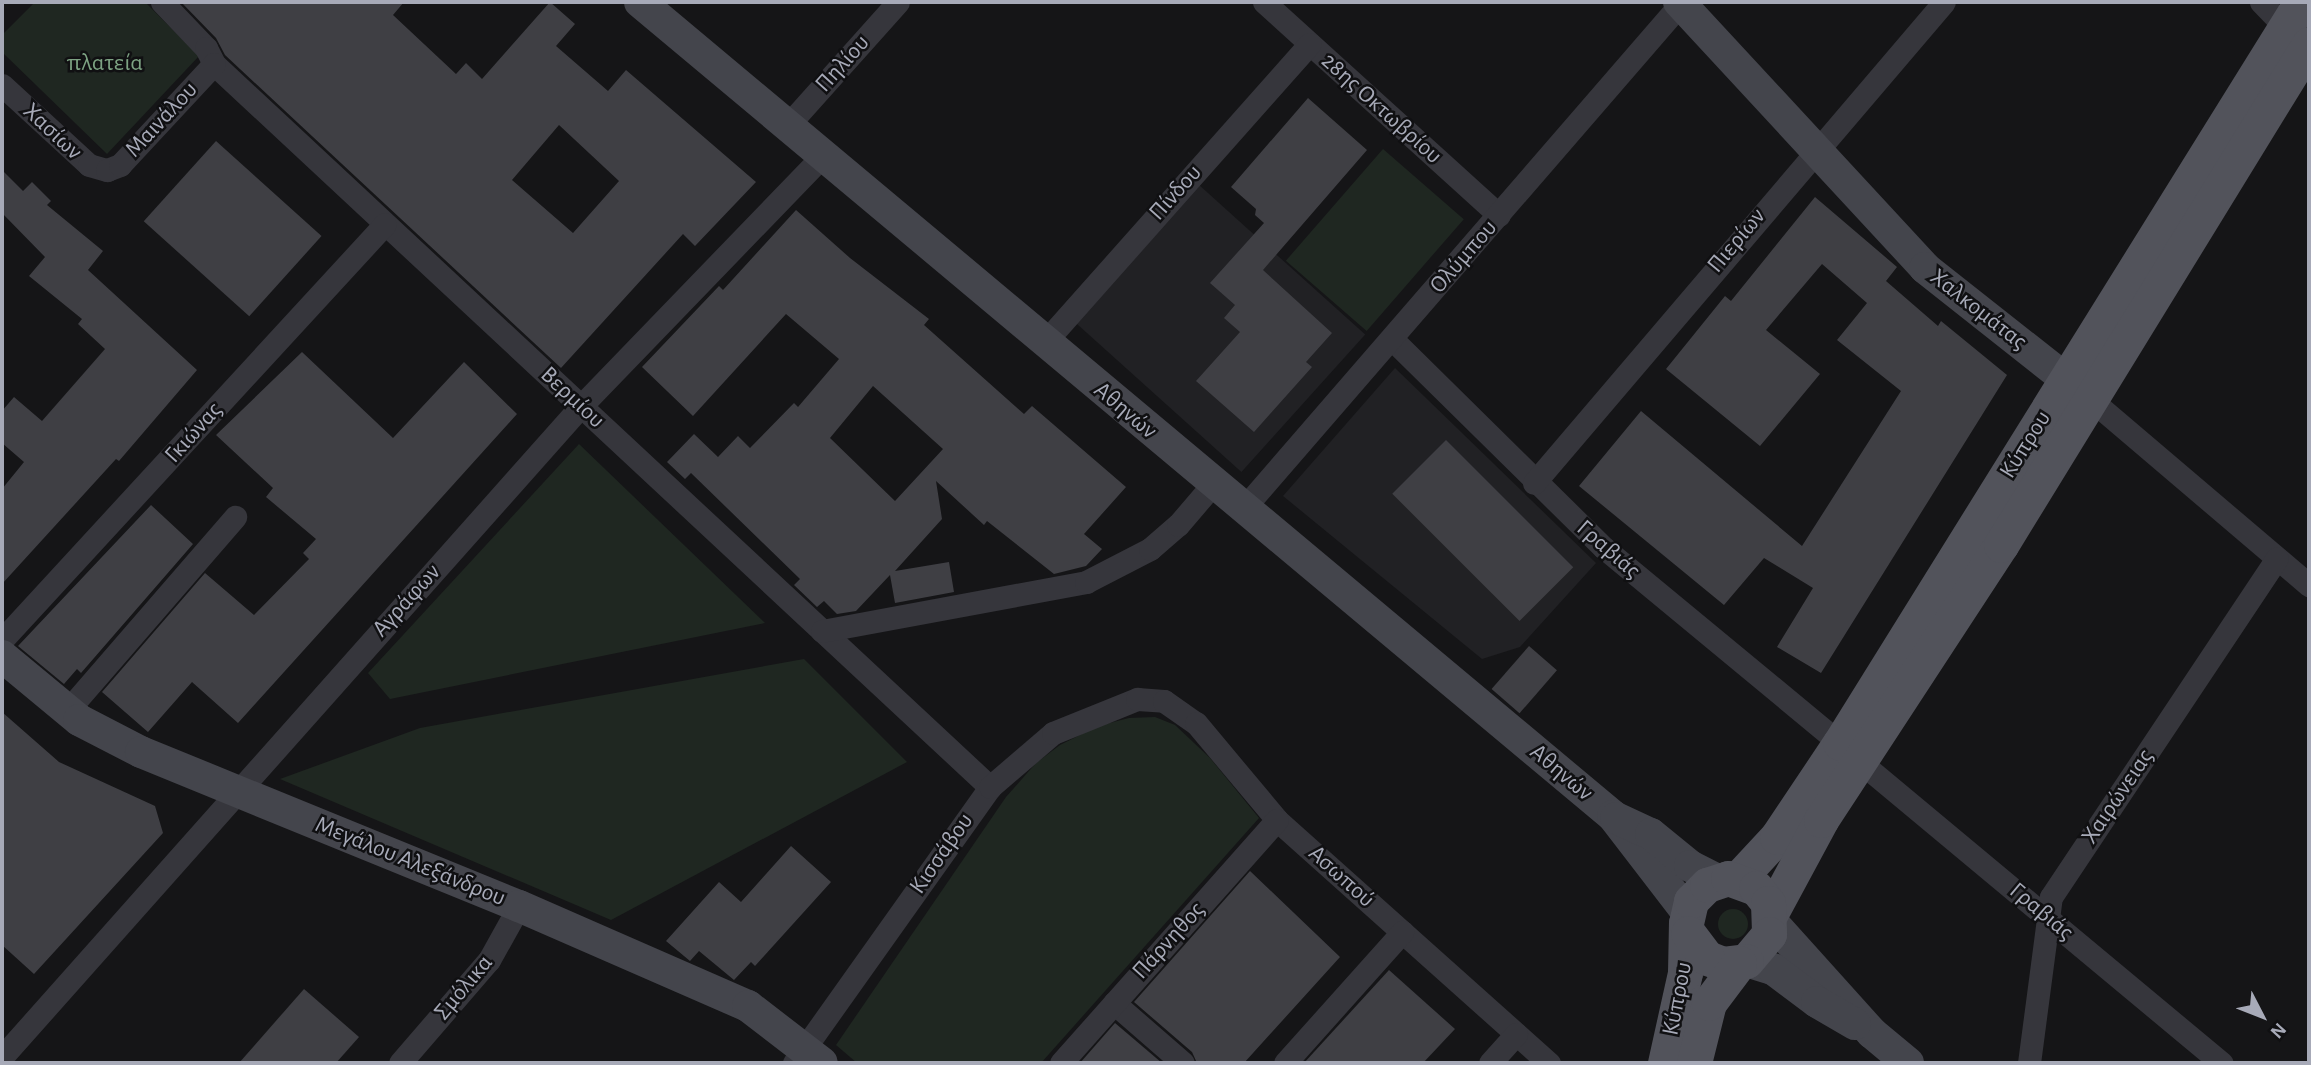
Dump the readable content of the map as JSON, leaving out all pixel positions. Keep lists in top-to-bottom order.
{
  "streets": {
    "main road": [
      "Χαλκομάτας",
      "Αθηνών",
      "Κύπρου",
      "Μεγάλου Αλεξάνδρου"
    ],
    "street": [
      "Πηλίου",
      "28ης Οκτωβρίου",
      "Μαινάλου",
      "Χασίων",
      "Πίνδου",
      "Πιερίων",
      "Ολύμπου",
      "Βερμίου",
      "Γκιώνας",
      "Γραβιάς",
      "Αγράφων",
      "Χαιρώνειας",
      "Κισσάβου",
      "Ασωπού",
      "Πάρνηθος",
      "Σμόλικα"
    ]
  },
  "crossings": [
    ["Πηλίου", "Αθηνών"],
    ["28ης Οκτωβρίου", "Πίνδου"],
    ["28ης Οκτωβρίου", "Ολύμπου"],
    ["Μαινάλου", "Χασίων"],
    ["Μαινάλου", "Βερμίου"],
    ["Πίνδου", "Αθηνών"],
    ["Πιερίων", "Χαλκομάτας"],
    ["Πιερίων", "Γραβιάς"],
    ["Ολύμπου", "Χαλκομάτας"],
    ["Ολύμπου", "Αθηνών"],
    ["Ολύμπου", "Γραβιάς"],
    ["Χαλκομάτας", "Κύπρου"],
    ["Χαλκομάτας", "Χαιρώνειας"],
    ["Βερμίου", "Γκιώνας"],
    ["Βερμίου", "Αγράφων"],
    ["Βερμίου", "Κισσάβου"],
    ["Αθηνών", "Κύπρου"],
    ["Αθηνών", "Αγράφων"],
    ["Κύπρου", "Γραβιάς"],
    ["Γραβιάς", "Χαιρώνειας"],
    ["Αγράφων", "Μεγάλου Αλεξάνδρου"],
    ["Κισσάβου", "Μεγάλου Αλεξάνδρου"],
    ["Κισσάβου", "Ασωπού"],
    ["Μεγάλου Αλεξάνδρου", "Σμόλικα"],
    ["Ασωπού", "Πάρνηθος"]
  ],
  "parks": ["πλατεία"],
  "north": "bottom right"
}
